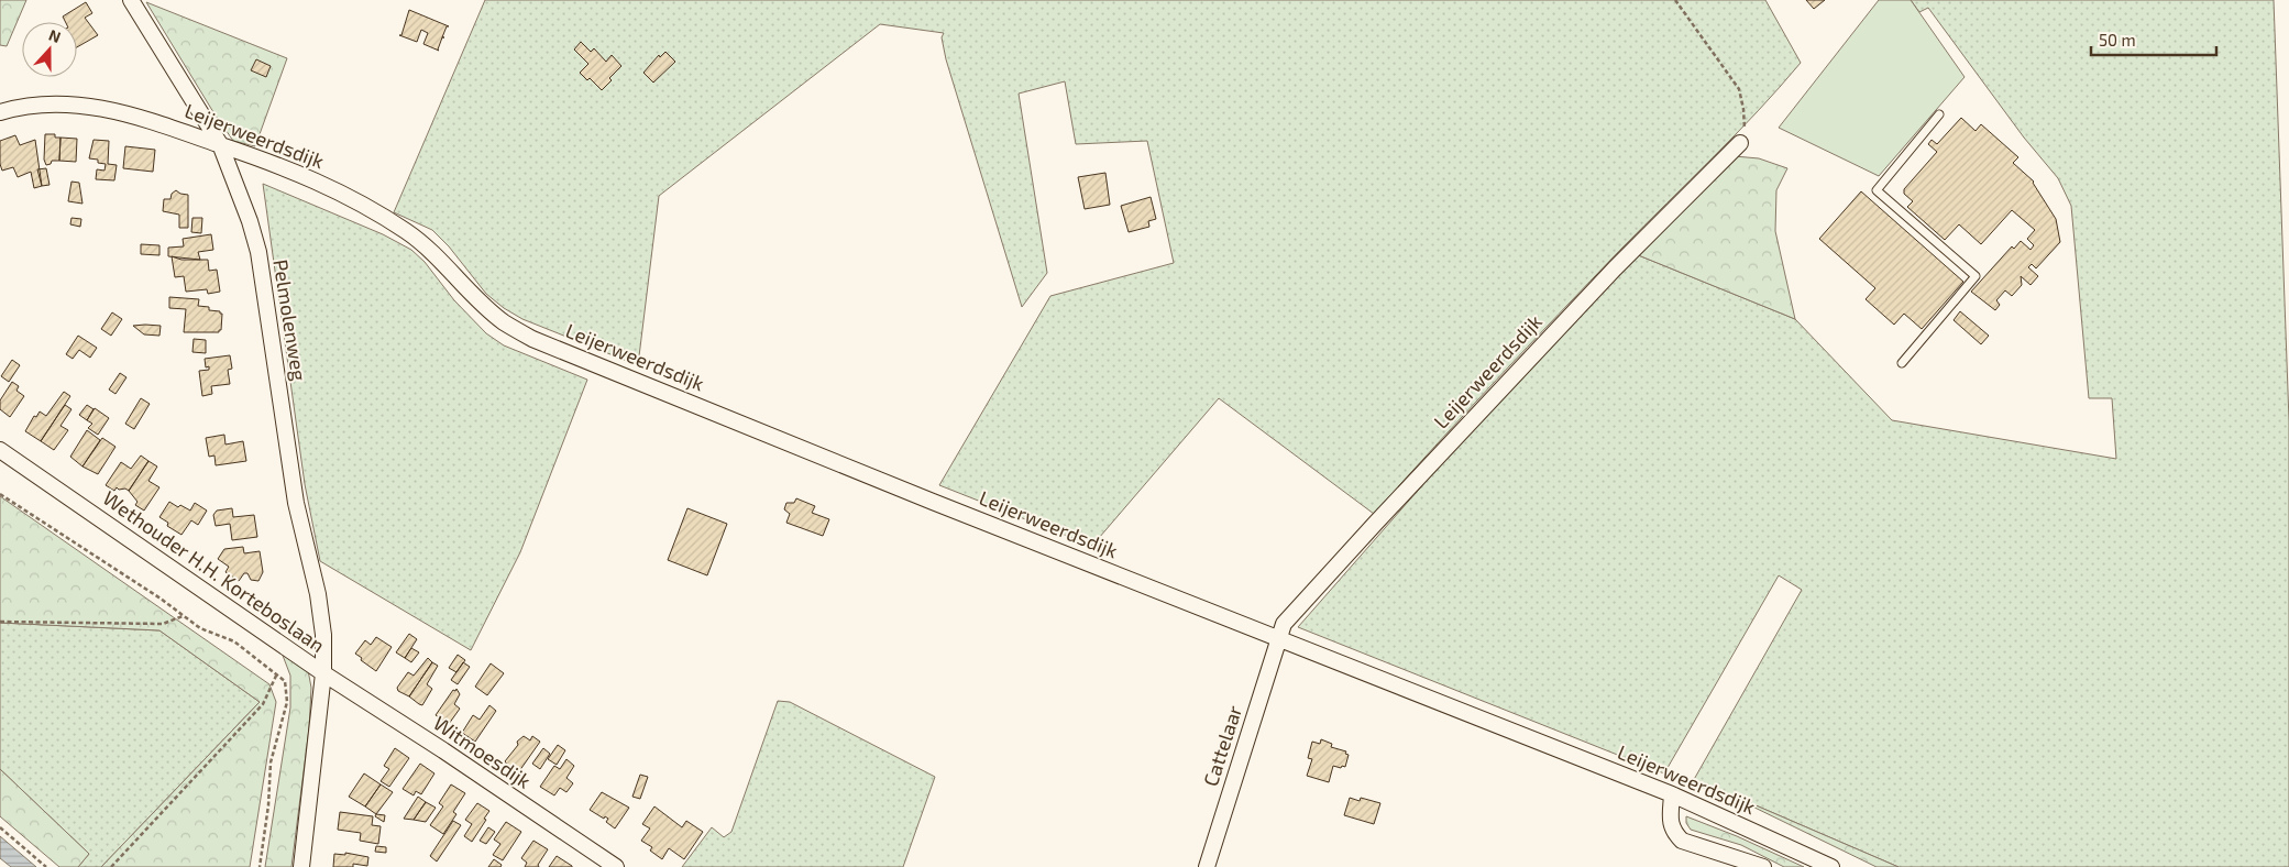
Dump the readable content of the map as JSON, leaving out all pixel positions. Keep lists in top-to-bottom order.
{
  "streets": {
    "street": [
      "Leijerweerdsdijk",
      "Pelmolenweg",
      "Wethouder H.H. Korteboslaan",
      "Cattelaar",
      "Witmoesdijk"
    ]
  },
  "crossings": [
    ["Leijerweerdsdijk", "Pelmolenweg"],
    ["Leijerweerdsdijk", "Cattelaar"],
    ["Pelmolenweg", "Wethouder H.H. Korteboslaan"],
    ["Pelmolenweg", "Witmoesdijk"],
    ["Wethouder H.H. Korteboslaan", "Witmoesdijk"]
  ],
  "scale_bar": "50 m",
  "north": "top"
}
